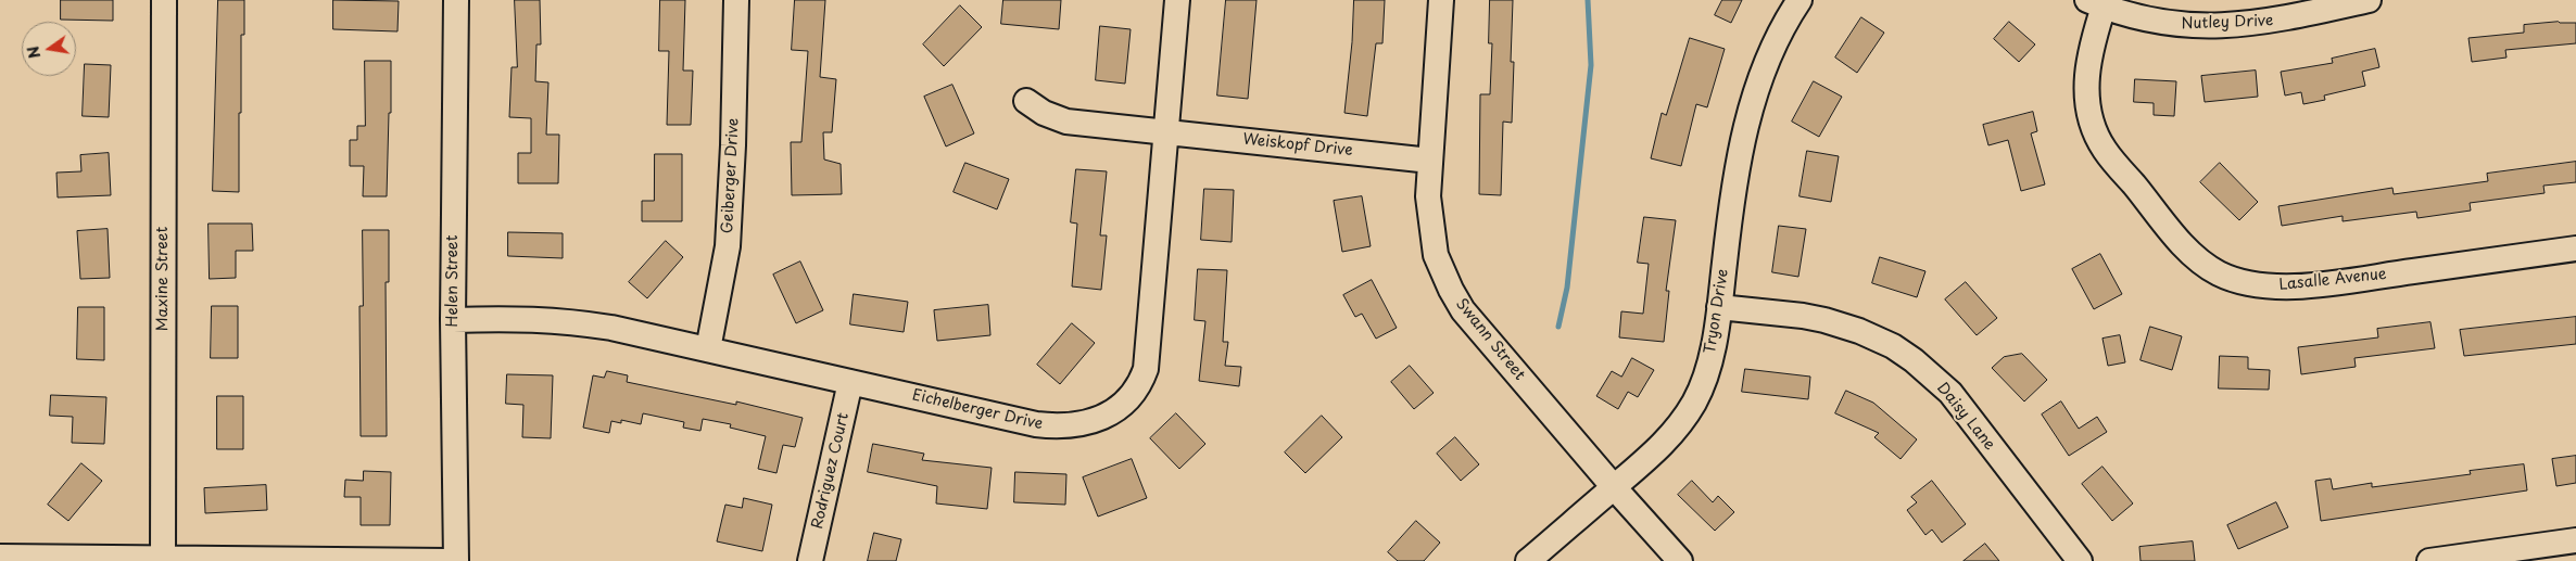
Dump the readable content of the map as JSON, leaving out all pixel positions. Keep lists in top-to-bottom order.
{
  "streets": {
    "street": [
      "Nutley Drive",
      "Weiskopf Drive",
      "Geiberger Drive",
      "Maxine Street",
      "Lasalle Avenue",
      "Helen Street",
      "Tryon Drive",
      "Swann Street",
      "Eichelberger Drive",
      "Daisy Lane",
      "Rodriguez Court"
    ]
  },
  "crossings": [
    ["Nutley Drive", "Lasalle Avenue"],
    ["Weiskopf Drive", "Swann Street"],
    ["Weiskopf Drive", "Eichelberger Drive"],
    ["Geiberger Drive", "Eichelberger Drive"],
    ["Helen Street", "Eichelberger Drive"],
    ["Tryon Drive", "Swann Street"],
    ["Tryon Drive", "Daisy Lane"],
    ["Eichelberger Drive", "Rodriguez Court"]
  ],
  "north": "left"
}
